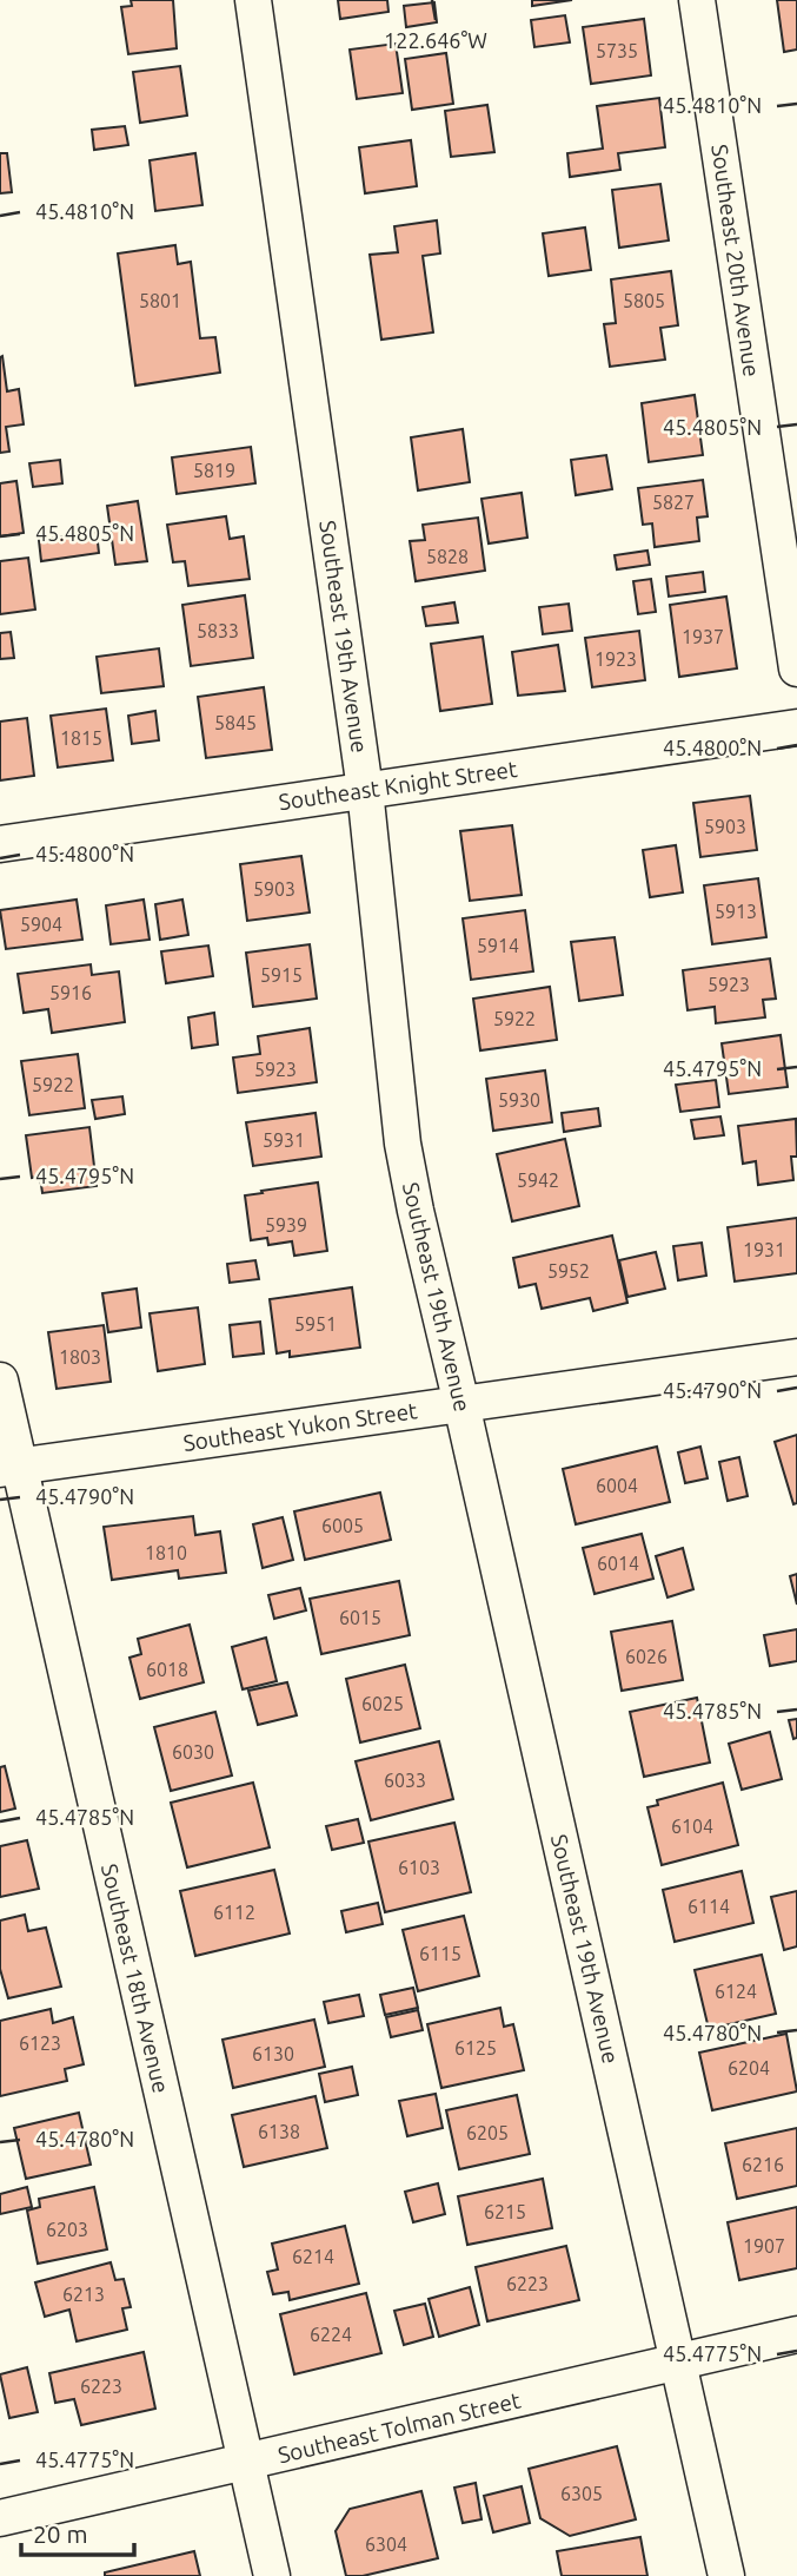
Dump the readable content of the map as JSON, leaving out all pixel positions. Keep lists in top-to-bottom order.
{
  "streets": {
    "street": [
      "Southeast 20th Avenue",
      "Southeast 19th Avenue",
      "Southeast Knight Street",
      "Southeast Yukon Street",
      "Southeast 18th Avenue",
      "Southeast Tolman Street"
    ]
  },
  "crossings": [
    ["Southeast 19th Avenue", "Southeast Knight Street"],
    ["Southeast 19th Avenue", "Southeast Yukon Street"],
    ["Southeast 19th Avenue", "Southeast Tolman Street"],
    ["Southeast Yukon Street", "Southeast 18th Avenue"],
    ["Southeast 18th Avenue", "Southeast Tolman Street"]
  ],
  "house_numbers": [
    "5735",
    "5801",
    "5805",
    "5819",
    "5827",
    "5828",
    "5833",
    "1937",
    "1923",
    "5845",
    "1815",
    "5903",
    "5903",
    "5913",
    "5904",
    "5914",
    "5915",
    "5923",
    "5916",
    "5922",
    "5923",
    "5922",
    "5930",
    "5931",
    "5942",
    "5939",
    "1931",
    "5952",
    "5951",
    "1803",
    "6004",
    "6005",
    "1810",
    "6014",
    "6015",
    "6026",
    "6018",
    "6025",
    "6030",
    "6033",
    "6104",
    "6103",
    "6114",
    "6112",
    "6115",
    "6124",
    "6123",
    "6125",
    "6130",
    "6204",
    "6138",
    "6205",
    "6216",
    "6215",
    "6203",
    "1907",
    "6214",
    "6223",
    "6213",
    "6224",
    "6223",
    "6305",
    "6304"
  ],
  "scale_bar": "20 m",
  "coordinates": [
    "122.646°W",
    "45.4810°N",
    "45.4805°N",
    "45.4800°N",
    "45.4795°N",
    "45.4790°N",
    "45.4785°N",
    "45.4780°N",
    "45.4775°N"
  ]
}
